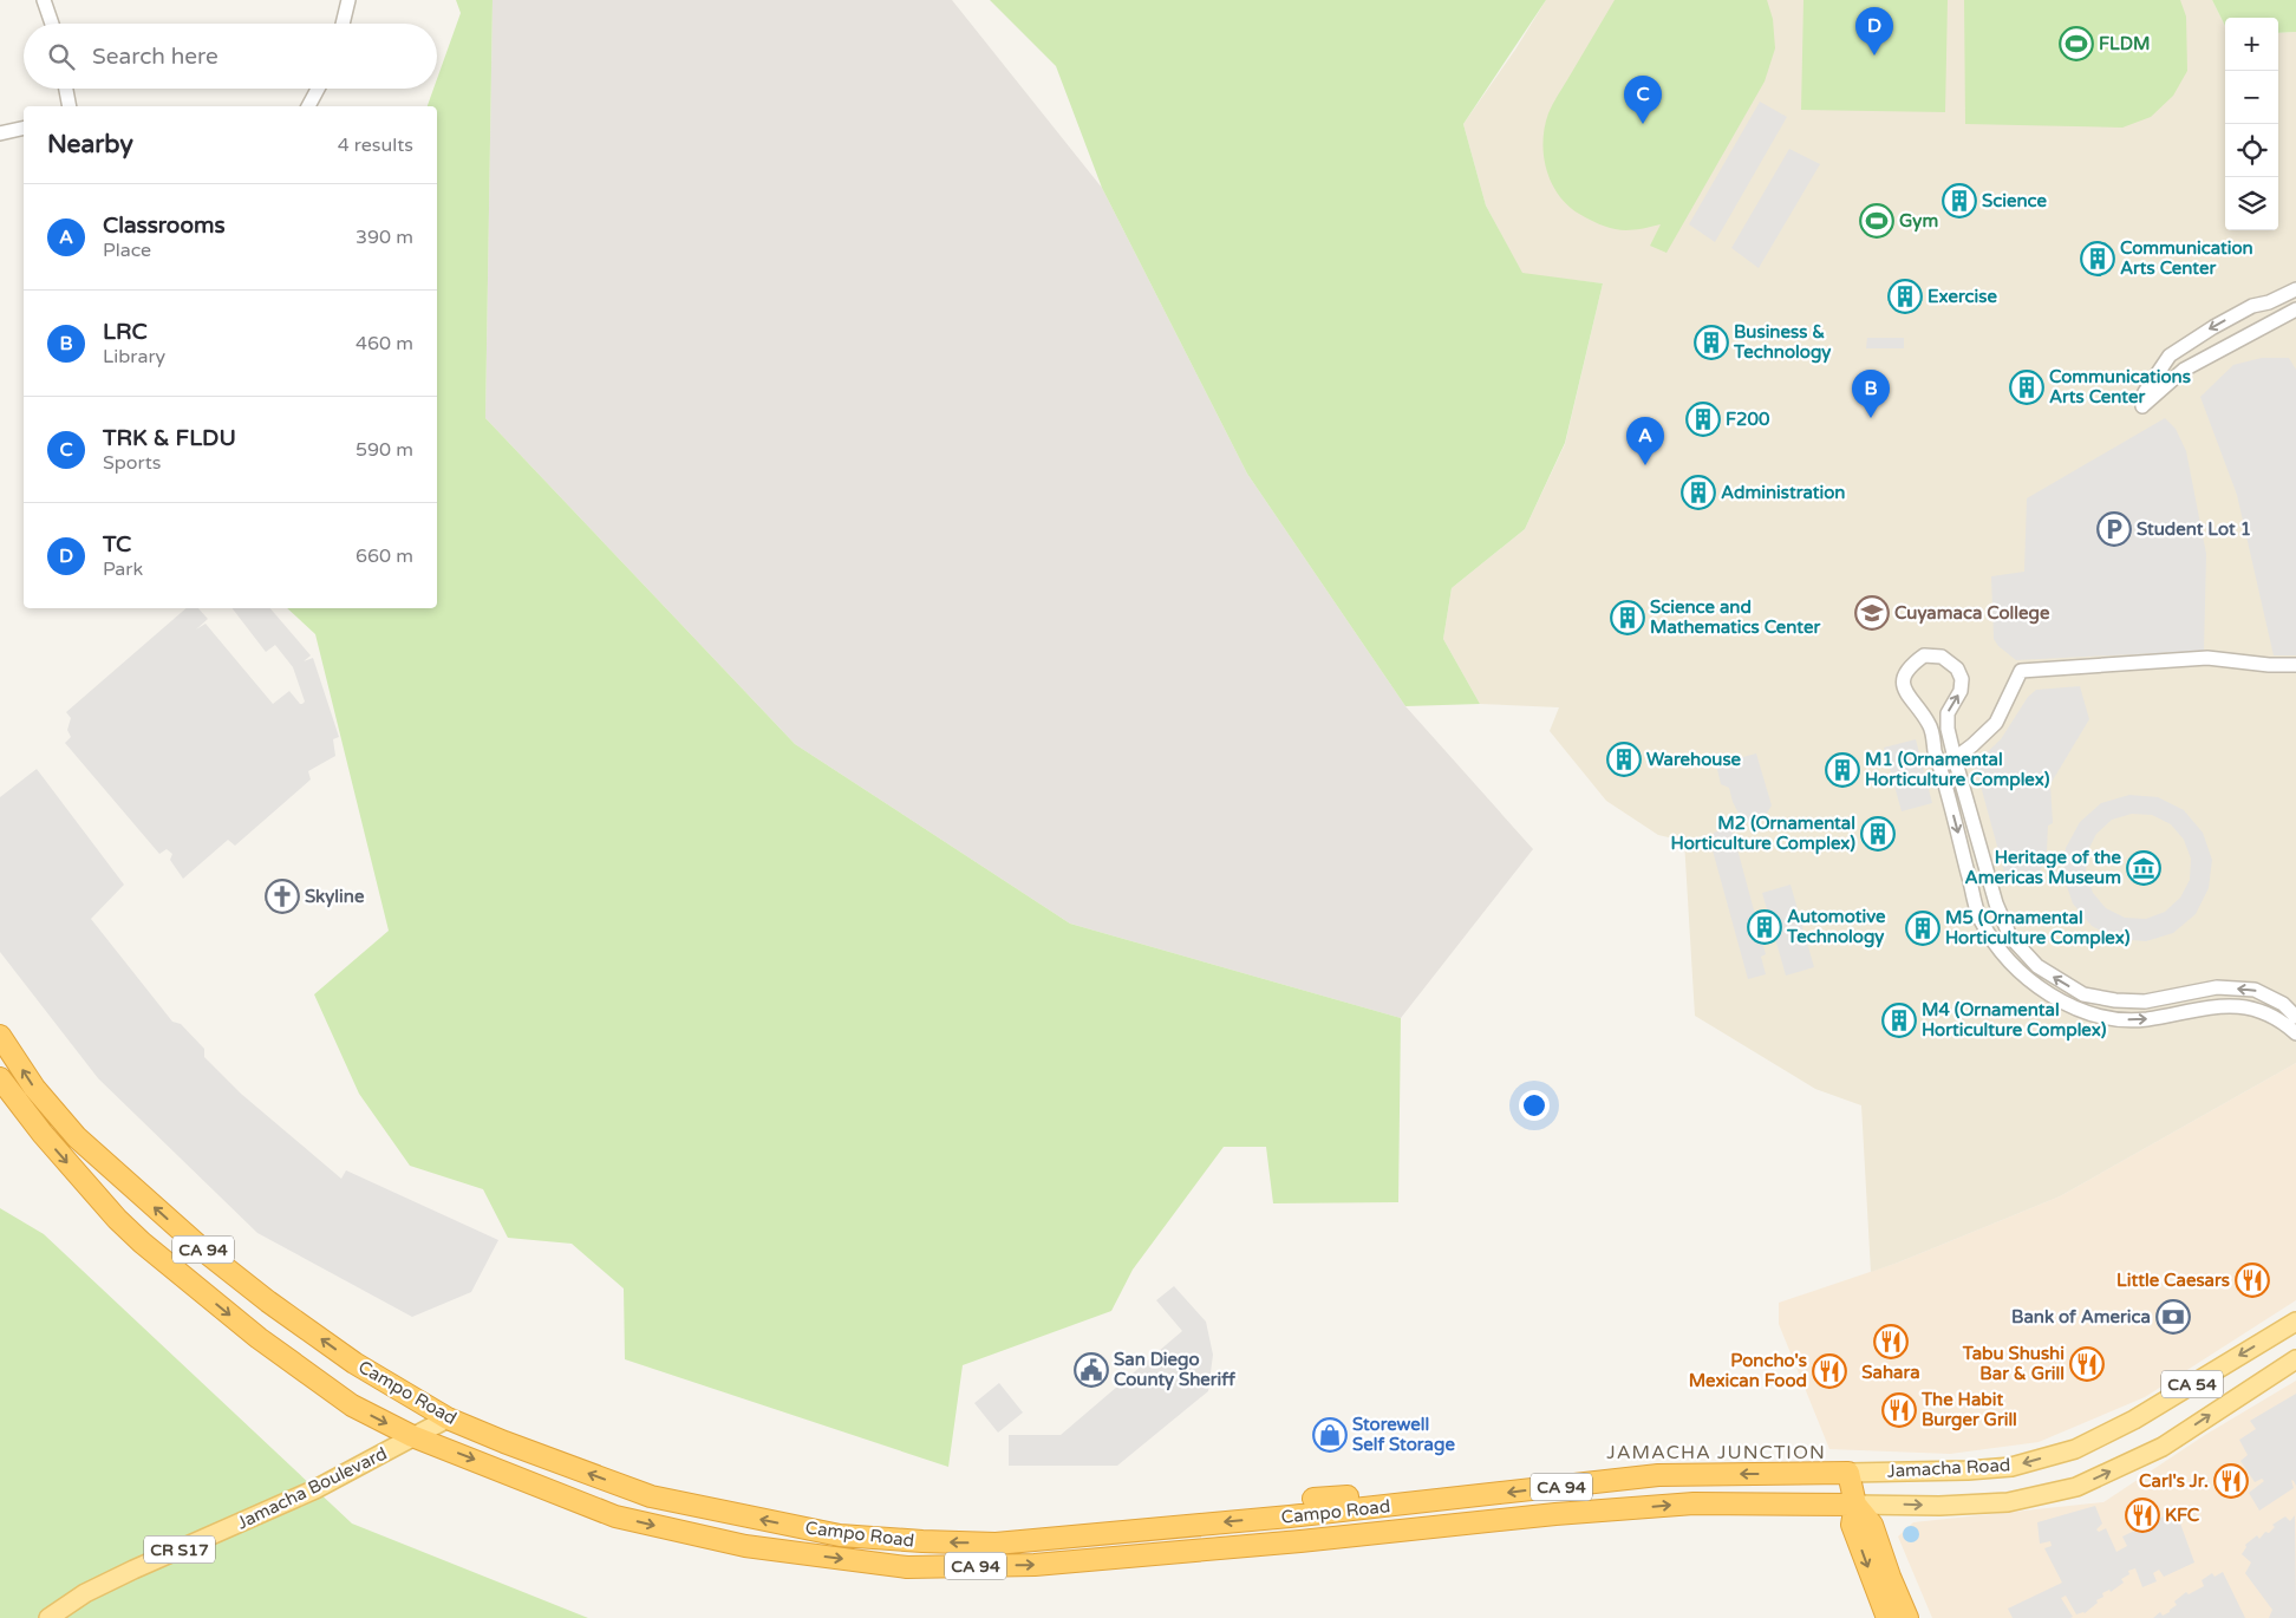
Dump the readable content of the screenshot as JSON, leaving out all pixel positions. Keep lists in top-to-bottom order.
{
  "streets": {
    "highway": ["CA 94", "Campo Road"],
    "main road": [
      "CA 54",
      "Jamacha Road",
      "Jamacha Boulevard",
      "CR S17"
    ]
  },
  "crossings": [
    ["Campo Road", "Jamacha Road"],
    ["Campo Road", "Jamacha Boulevard"]
  ],
  "districts": ["JAMACHA JUNCTION"],
  "places": {
    "sports": ["FLDM", "Gym"],
    "building": [
      "Science",
      "Communication Arts Center",
      "Exercise",
      "Business & Technology",
      "Communications Arts Center",
      "F200",
      "Administration",
      "Science and Mathematics Center",
      "Warehouse",
      "M1 (Ornamental Horticulture Complex)",
      "M2 (Ornamental Horticulture Complex)",
      "Automotive Technology",
      "M5 (Ornamental Horticulture Complex)",
      "M4 (Ornamental Horticulture Complex)"
    ],
    "parking": ["Student Lot 1"],
    "school or university": ["Cuyamaca College"],
    "museum": ["Heritage of the Americas Museum"],
    "church": ["Skyline"],
    "restaurant": [
      "Little Caesars",
      "Sahara",
      "Tabu Shushi Bar & Grill",
      "Poncho's Mexican Food",
      "The Habit Burger Grill",
      "Carl's Jr.",
      "KFC"
    ],
    "bank": ["Bank of America"],
    "public building": ["San Diego County Sheriff"],
    "shop": ["Storewell Self Storage"]
  },
  "page": {
    "pins": [
      "D",
      "C",
      "B",
      "A"
    ],
    "map_buttons": ["+", "−"],
    "search": "Search here",
    "heading": ["Nearby", "4 results"],
    "list": [
      {
        "mark": "A",
        "name": "Classrooms",
        "note": "Place",
        "value": "390 m"
      },
      {
        "mark": "B",
        "name": "LRC",
        "note": "Library",
        "value": "460 m"
      },
      {
        "mark": "C",
        "name": "TRK & FLDU",
        "note": "Sports",
        "value": "590 m"
      },
      {
        "mark": "D",
        "name": "TC",
        "note": "Park",
        "value": "660 m"
      }
    ]
  }
}
